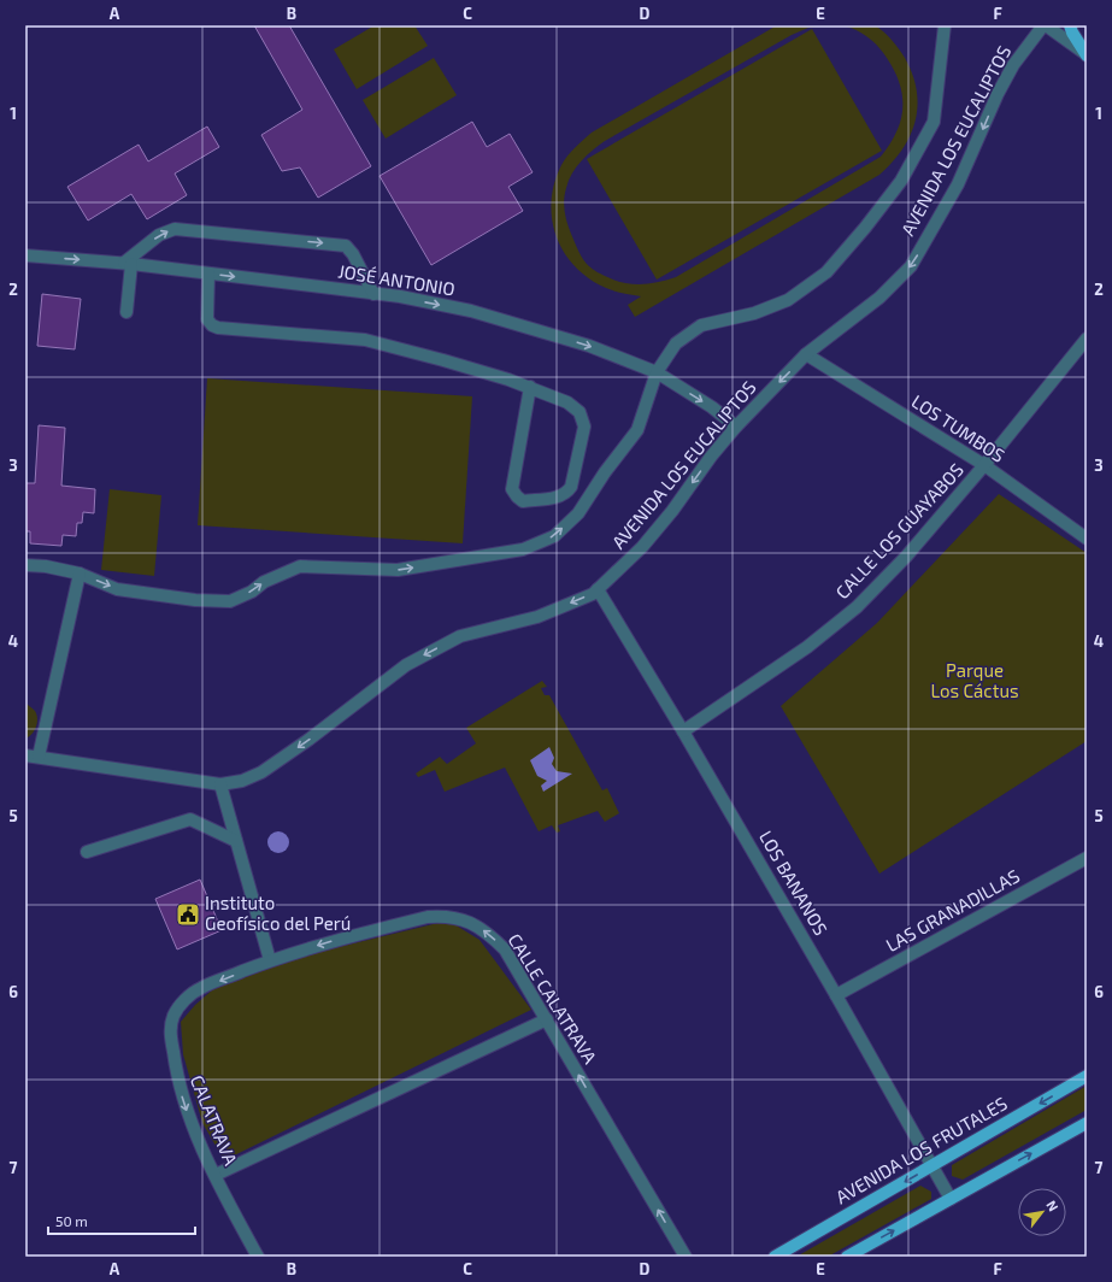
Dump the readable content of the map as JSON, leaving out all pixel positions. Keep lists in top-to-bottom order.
{
  "streets": {
    "main road": ["AVENIDA LOS FRUTALES"],
    "street": [
      "AVENIDA LOS EUCALIPTOS",
      "JOSÉ ANTONIO",
      "LOS TUMBOS",
      "CALLE LOS GUAYABOS",
      "LOS BANANOS",
      "LAS GRANADILLAS",
      "CALLE CALATRAVA",
      "CALATRAVA"
    ]
  },
  "crossings": [
    ["AVENIDA LOS EUCALIPTOS", "JOSÉ ANTONIO"],
    ["AVENIDA LOS EUCALIPTOS", "LOS TUMBOS"],
    ["AVENIDA LOS EUCALIPTOS", "LOS BANANOS"],
    ["LOS TUMBOS", "CALLE LOS GUAYABOS"],
    ["CALLE LOS GUAYABOS", "LOS BANANOS"],
    ["LOS BANANOS", "LAS GRANADILLAS"],
    ["LOS BANANOS", "AVENIDA LOS FRUTALES"],
    ["CALLE CALATRAVA", "CALATRAVA"]
  ],
  "one_way": ["JOSÉ ANTONIO", "CALLE CALATRAVA"],
  "parks": ["Parque Los Cáctus"],
  "places": {
    "public building": ["Instituto Geofísico del Perú"]
  },
  "scale_bar": "50 m",
  "north": "top right",
  "grid": {
    "columns": [
      "A",
      "B",
      "C",
      "D",
      "E",
      "F"
    ],
    "rows": [
      "1",
      "2",
      "3",
      "4",
      "5",
      "6",
      "7"
    ]
  }
}
